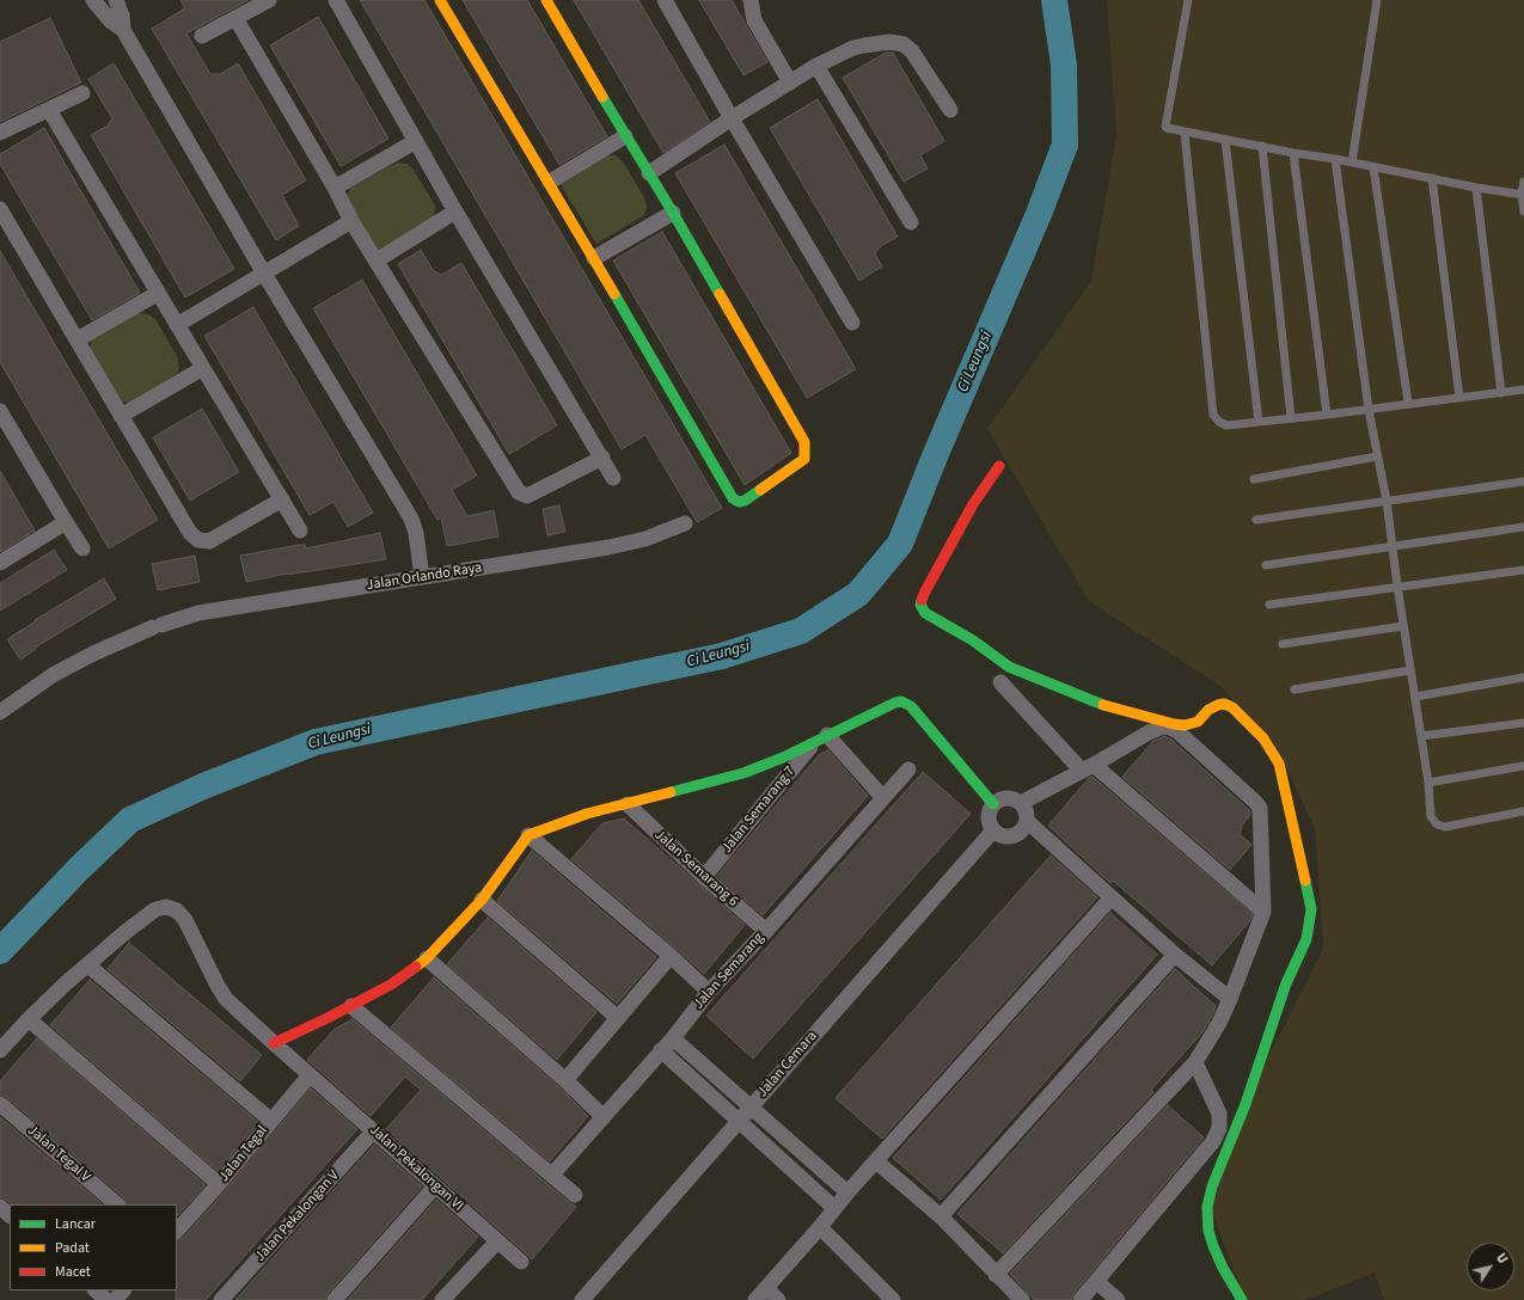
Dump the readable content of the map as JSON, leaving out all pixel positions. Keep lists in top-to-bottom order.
{
  "streets": {
    "street": [
      "Jalan Orlando Raya",
      "Jalan Semarang 7",
      "Jalan Semarang 6",
      "Jalan Semarang",
      "Jalan Cemara",
      "Jalan Tegal V",
      "Jalan Tegal",
      "Jalan Pekalongan VI",
      "Jalan Pekalongan V"
    ]
  },
  "crossings": [
    ["Jalan Semarang 7", "Jalan Semarang 6"],
    ["Jalan Semarang 6", "Jalan Semarang"],
    ["Jalan Tegal", "Jalan Pekalongan VI"],
    ["Jalan Pekalongan VI", "Jalan Pekalongan V"]
  ],
  "water": ["Ci Leungsi"],
  "legend": ["Lancar", "Padat", "Macet"],
  "north": "top right"
}
